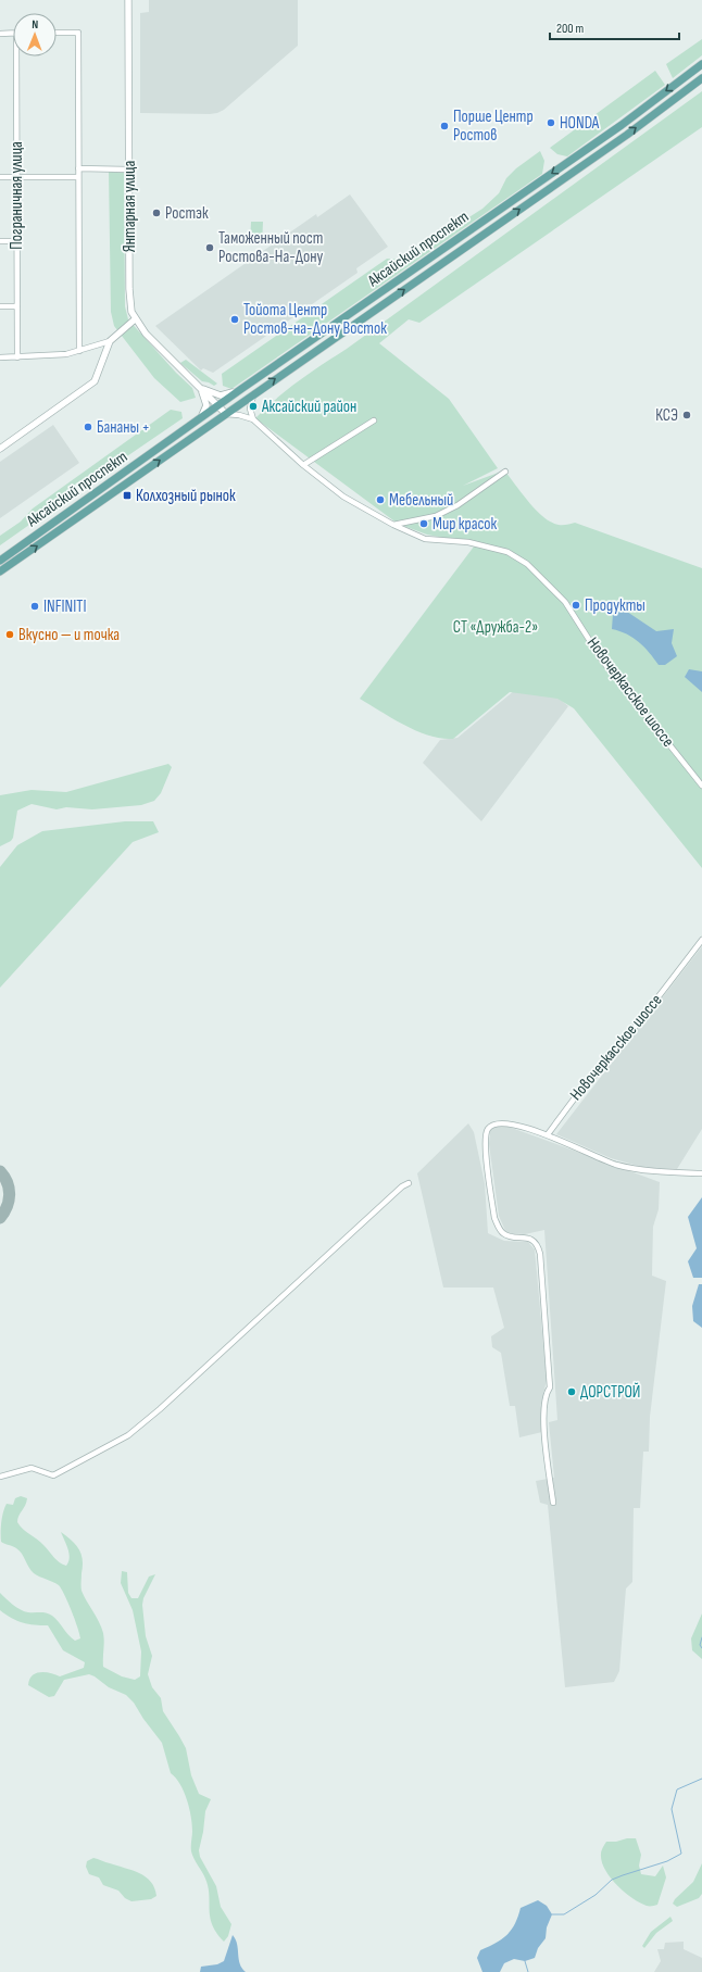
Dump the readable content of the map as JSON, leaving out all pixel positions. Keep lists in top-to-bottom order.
{
  "streets": {
    "main road": ["Аксайский проспект"],
    "street": ["Пограничная улица", "Янтарная улица", "Новочеркасское шоссе"]
  },
  "crossings": [
    ["Янтарная улица", "Аксайский проспект"]
  ],
  "parks": ["СТ «Дружба-2»"],
  "places": {
    "other": [
      "HONDA",
      "Порше Центр Ростов",
      "Ростэк",
      "Таможенный пост Ростова-На-Дону",
      "Тойота Центр Ростов-на-Дону Восток",
      "Аксайский район",
      "КСЭ",
      "Бананы +",
      "Мебельный",
      "Мир красок",
      "Продукты",
      "INFINITI",
      "Вкусно — и точка",
      "ДОРСТРОЙ"
    ],
    "transit": ["Колхозный рынок"]
  },
  "scale_bar": "200 m",
  "north": "top"
}
